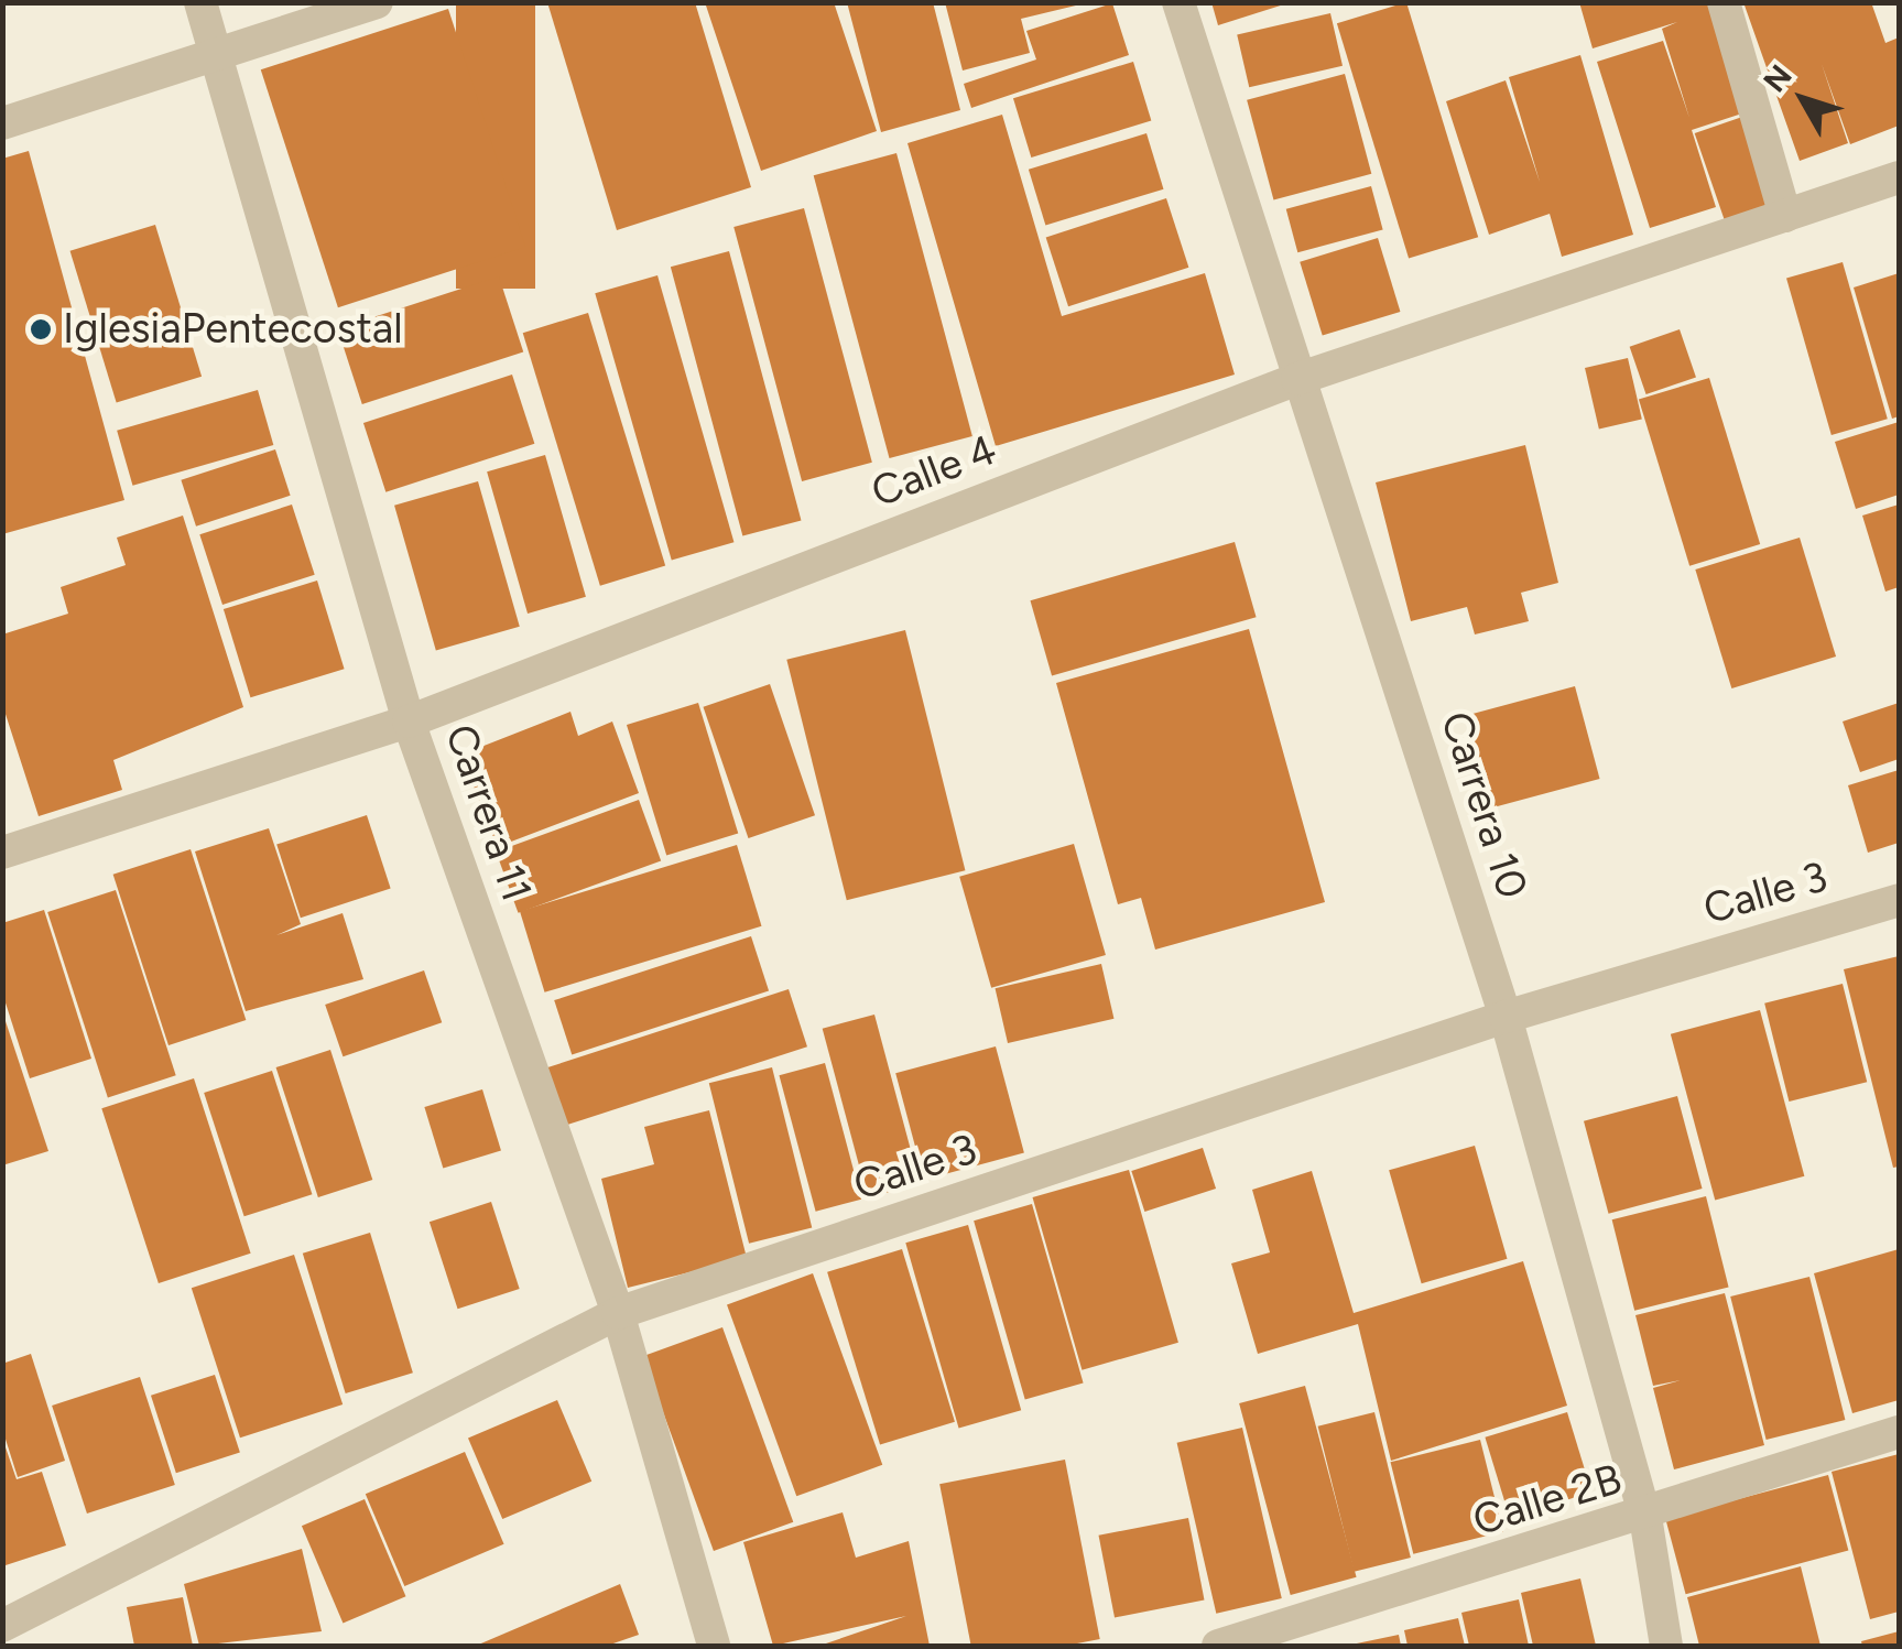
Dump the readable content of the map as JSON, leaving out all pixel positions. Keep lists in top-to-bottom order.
{
  "streets": {
    "street": [
      "Calle 4",
      "Carrera 10",
      "Carrera 11",
      "Calle 3",
      "Calle 2B"
    ]
  },
  "crossings": [
    ["Calle 4", "Carrera 10"],
    ["Calle 4", "Carrera 11"],
    ["Carrera 10", "Calle 3"],
    ["Carrera 10", "Calle 2B"],
    ["Carrera 11", "Calle 3"]
  ],
  "places": ["IglesiaPentecostal"],
  "north": "top left"
}
